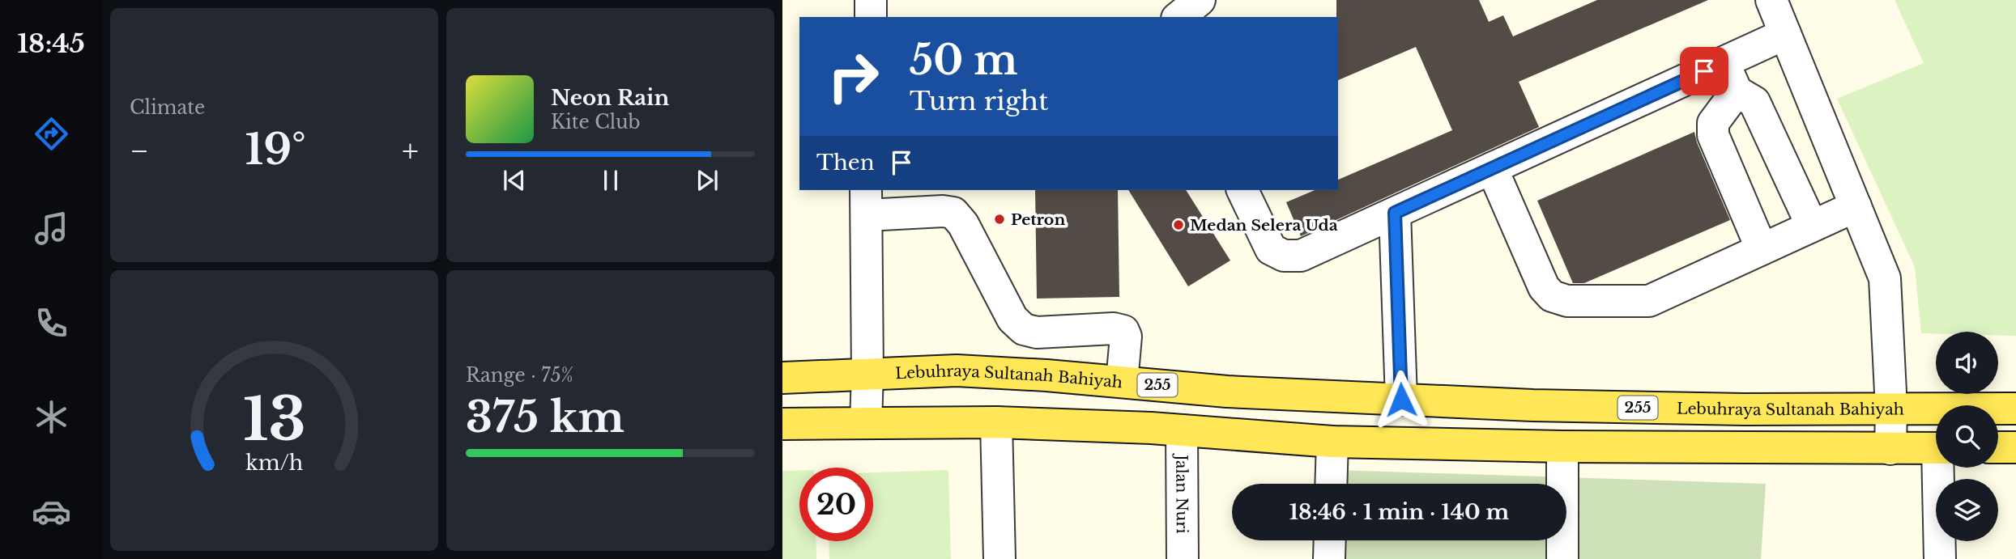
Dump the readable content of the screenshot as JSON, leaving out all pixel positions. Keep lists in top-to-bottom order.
{
  "streets": {
    "main road": ["Lebuhraya Sultanah Bahiyah", "255"],
    "street": ["Jalan Nuri"]
  },
  "places": ["Petron", "Medan Selera Uda"],
  "page": {
    "tabs": "18:45",
    "tile": [
      "Climate",
      ["Range · 75%", "375 km"]
    ],
    "turn": ["50 m", "Turn right"],
    "song": ["Neon Rain", "Kite Club"],
    "heat": ["−", "19°", "+"],
    "then": "Then",
    "limit": "20",
    "trip": "18:46 · 1 min · 140 m",
    "gauge": ["13", "km/h"]
  }
}
